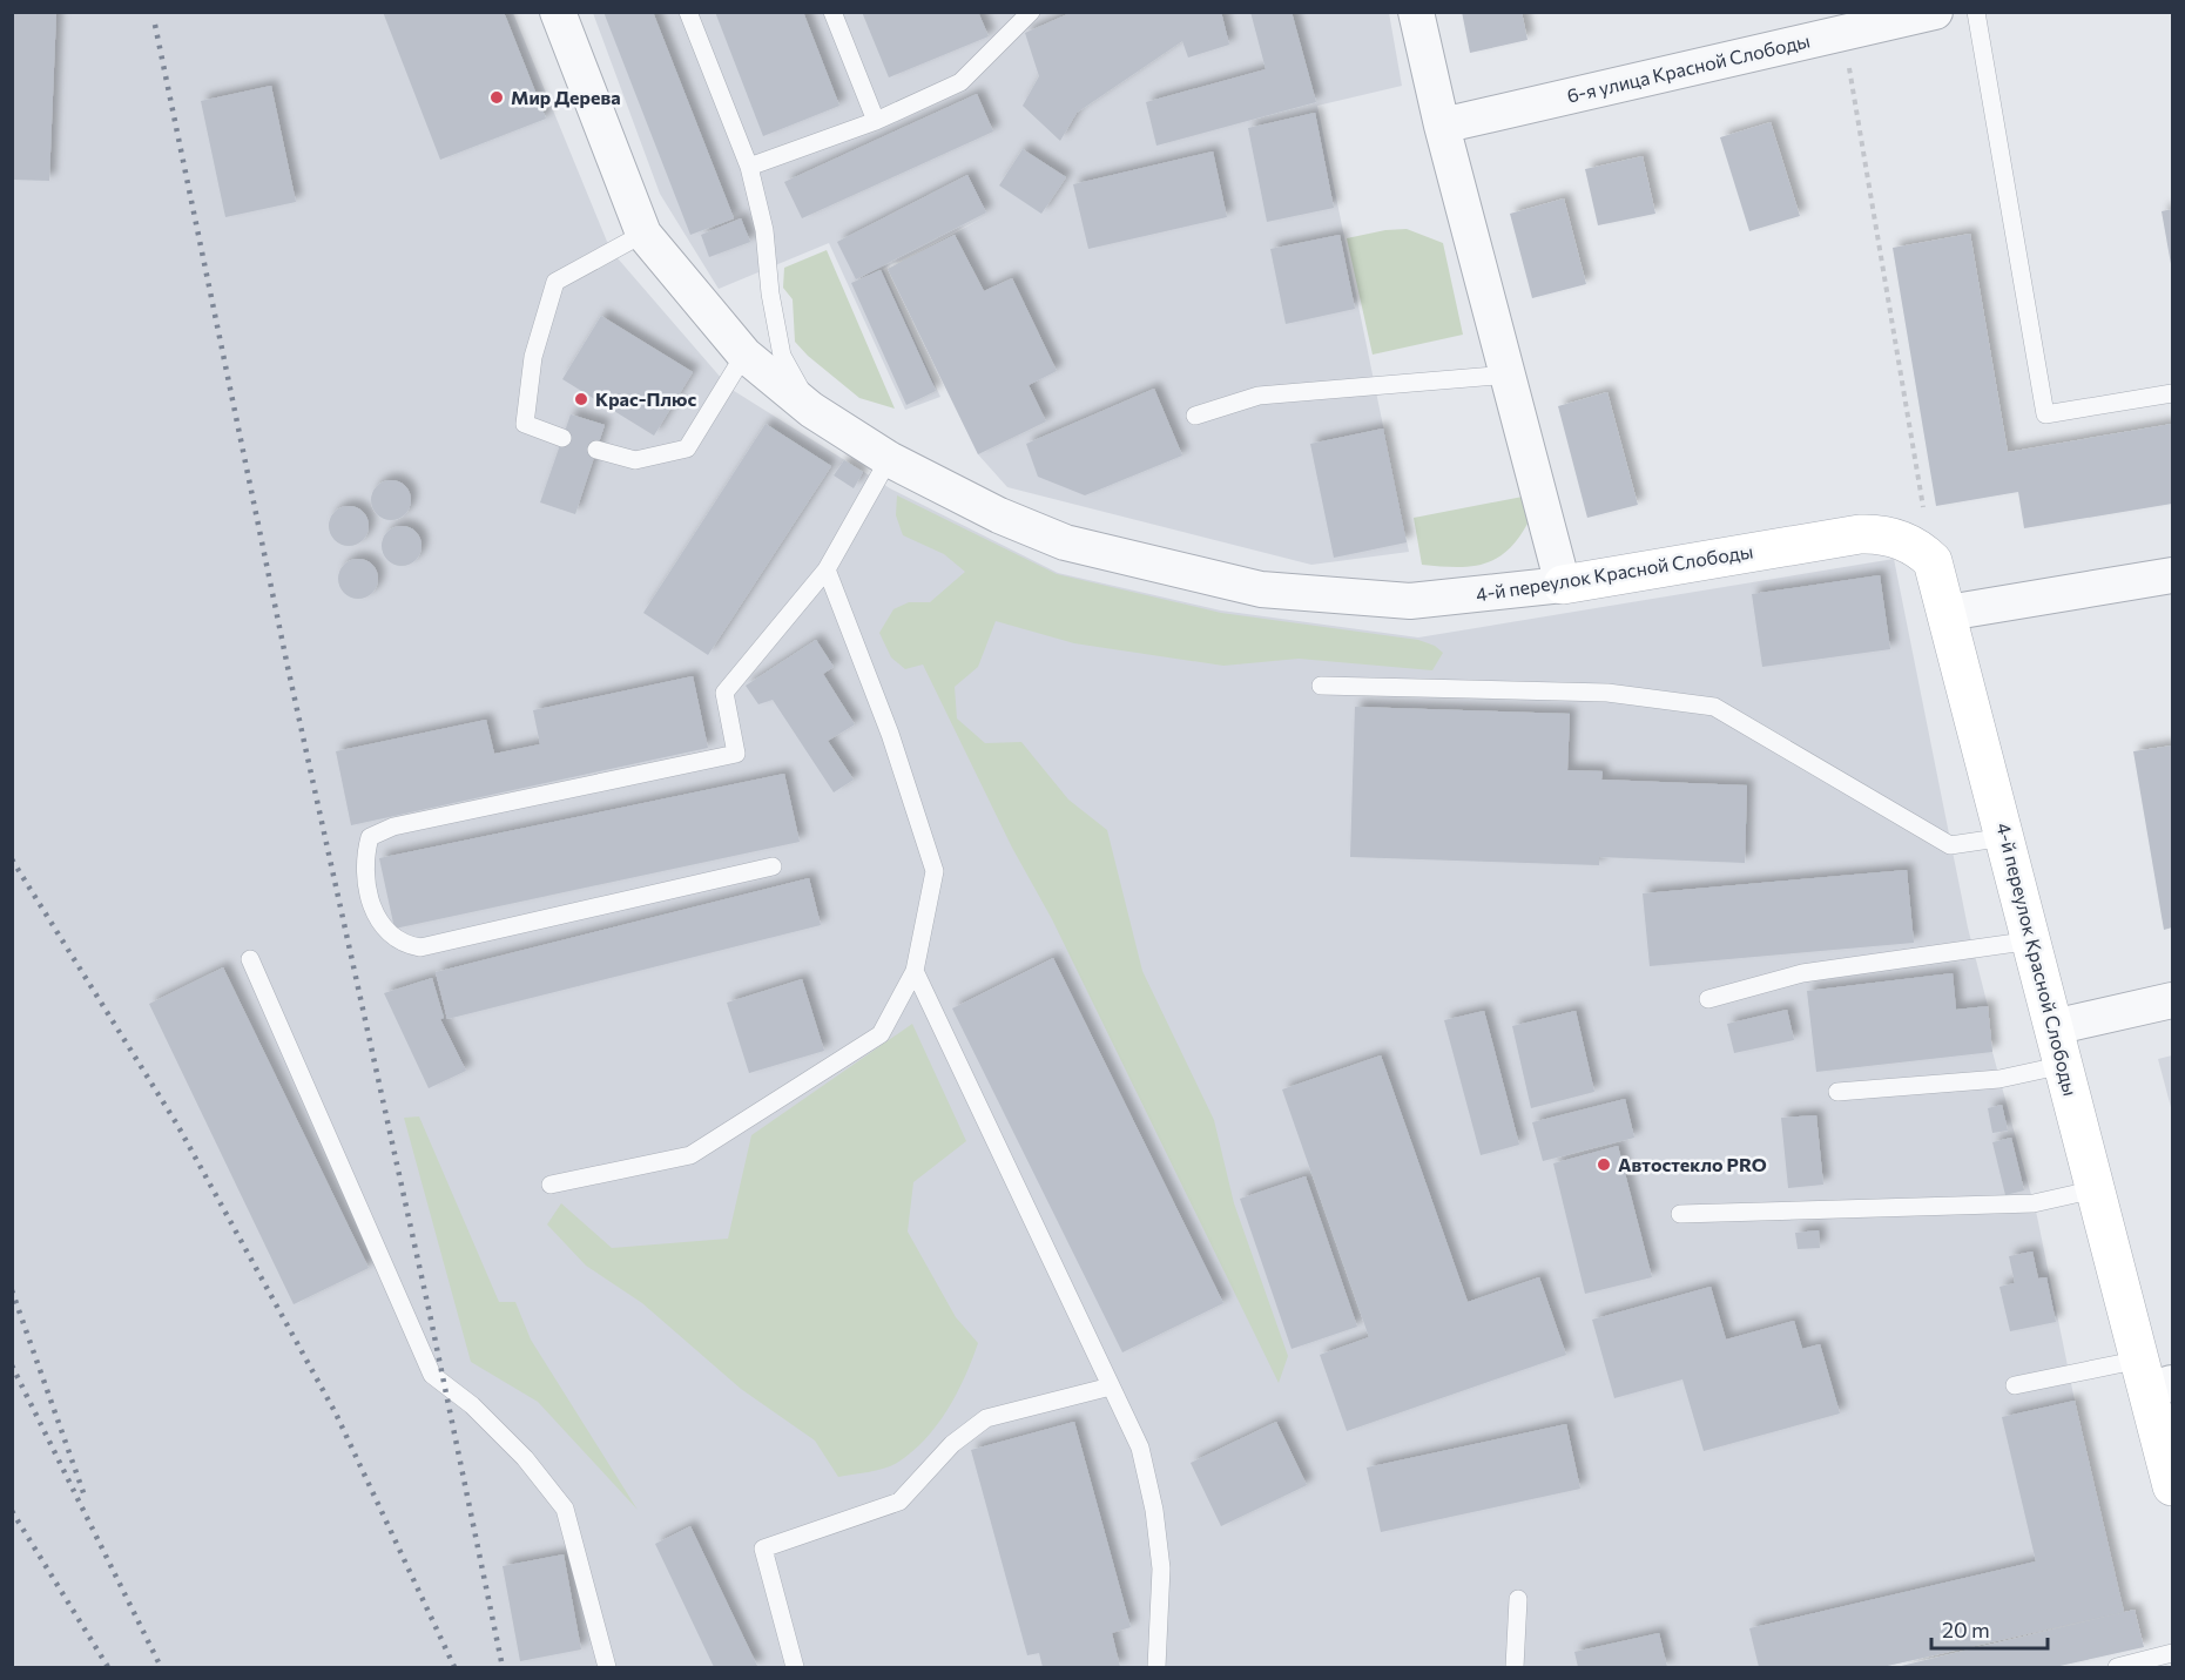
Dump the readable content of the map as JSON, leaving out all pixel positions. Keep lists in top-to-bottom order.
{
  "streets": {
    "street": ["6-я улица Красной Слободы", "4-й переулок Красной Слободы"]
  },
  "places": ["Мир Дерева", "Крас-Плюс", "Автостекло PRO"],
  "scale_bar": "20 m"
}
